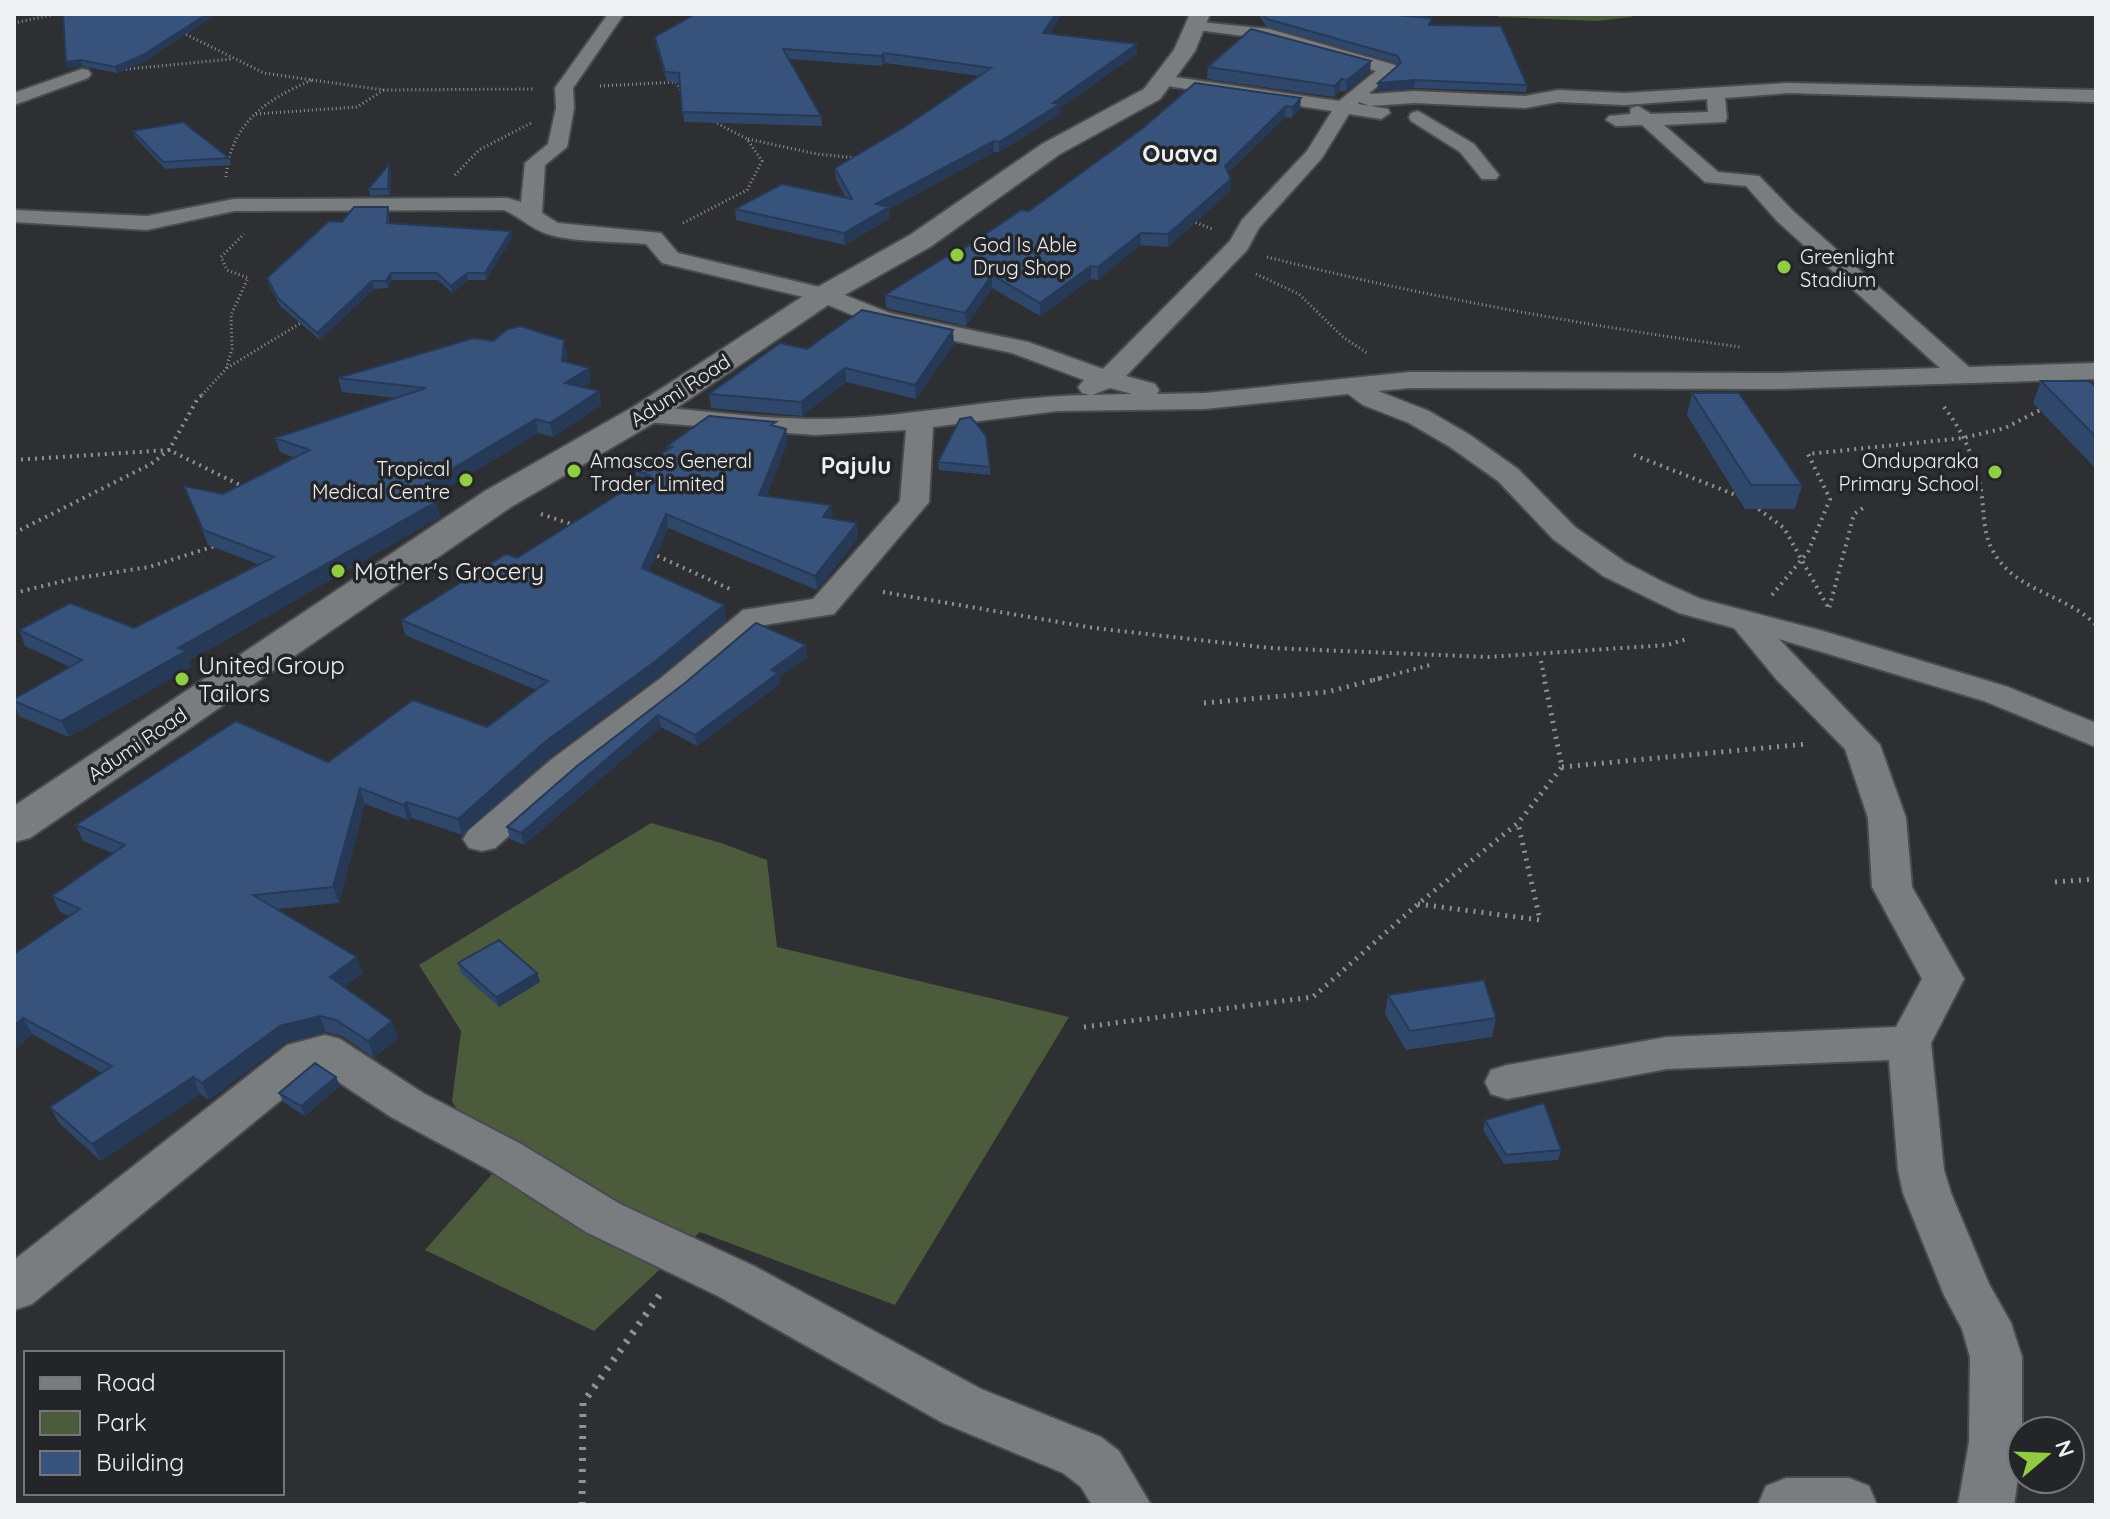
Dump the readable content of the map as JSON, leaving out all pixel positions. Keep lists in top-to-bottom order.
{
  "streets": {
    "main road": ["Adumi Road"]
  },
  "districts": ["Ouava", "Pajulu"],
  "places": [
    "God Is Able Drug Shop",
    "Greenlight Stadium",
    "Amascos General Trader Limited",
    "Onduparaka Primary School",
    "Tropical Medical Centre",
    "Mother's Grocery",
    "United Group Tailors"
  ],
  "legend": ["Road", "Park", "Building"],
  "north": "right"
}
